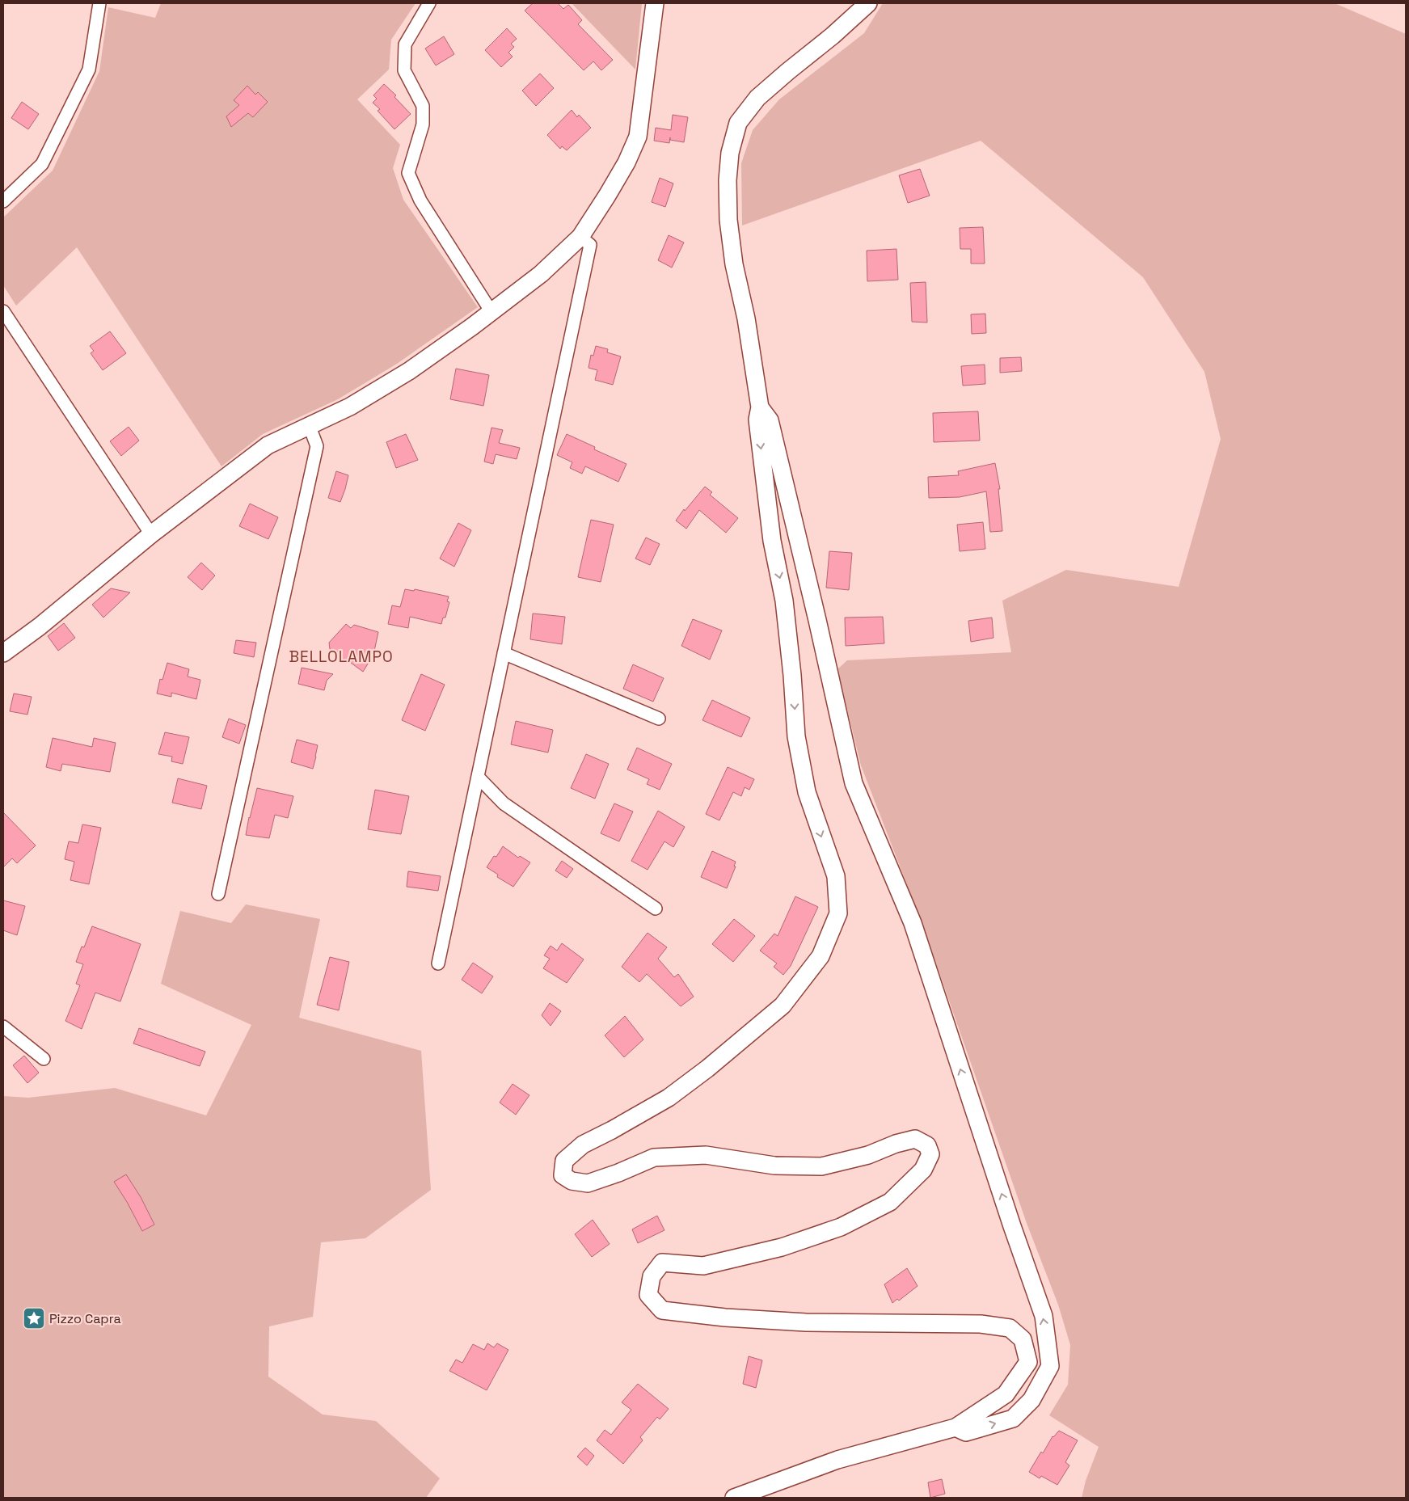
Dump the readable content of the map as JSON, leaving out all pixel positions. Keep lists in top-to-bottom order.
{
  "districts": ["BELLOLAMPO"],
  "places": {
    "place": ["Pizzo Capra"]
  }
}
